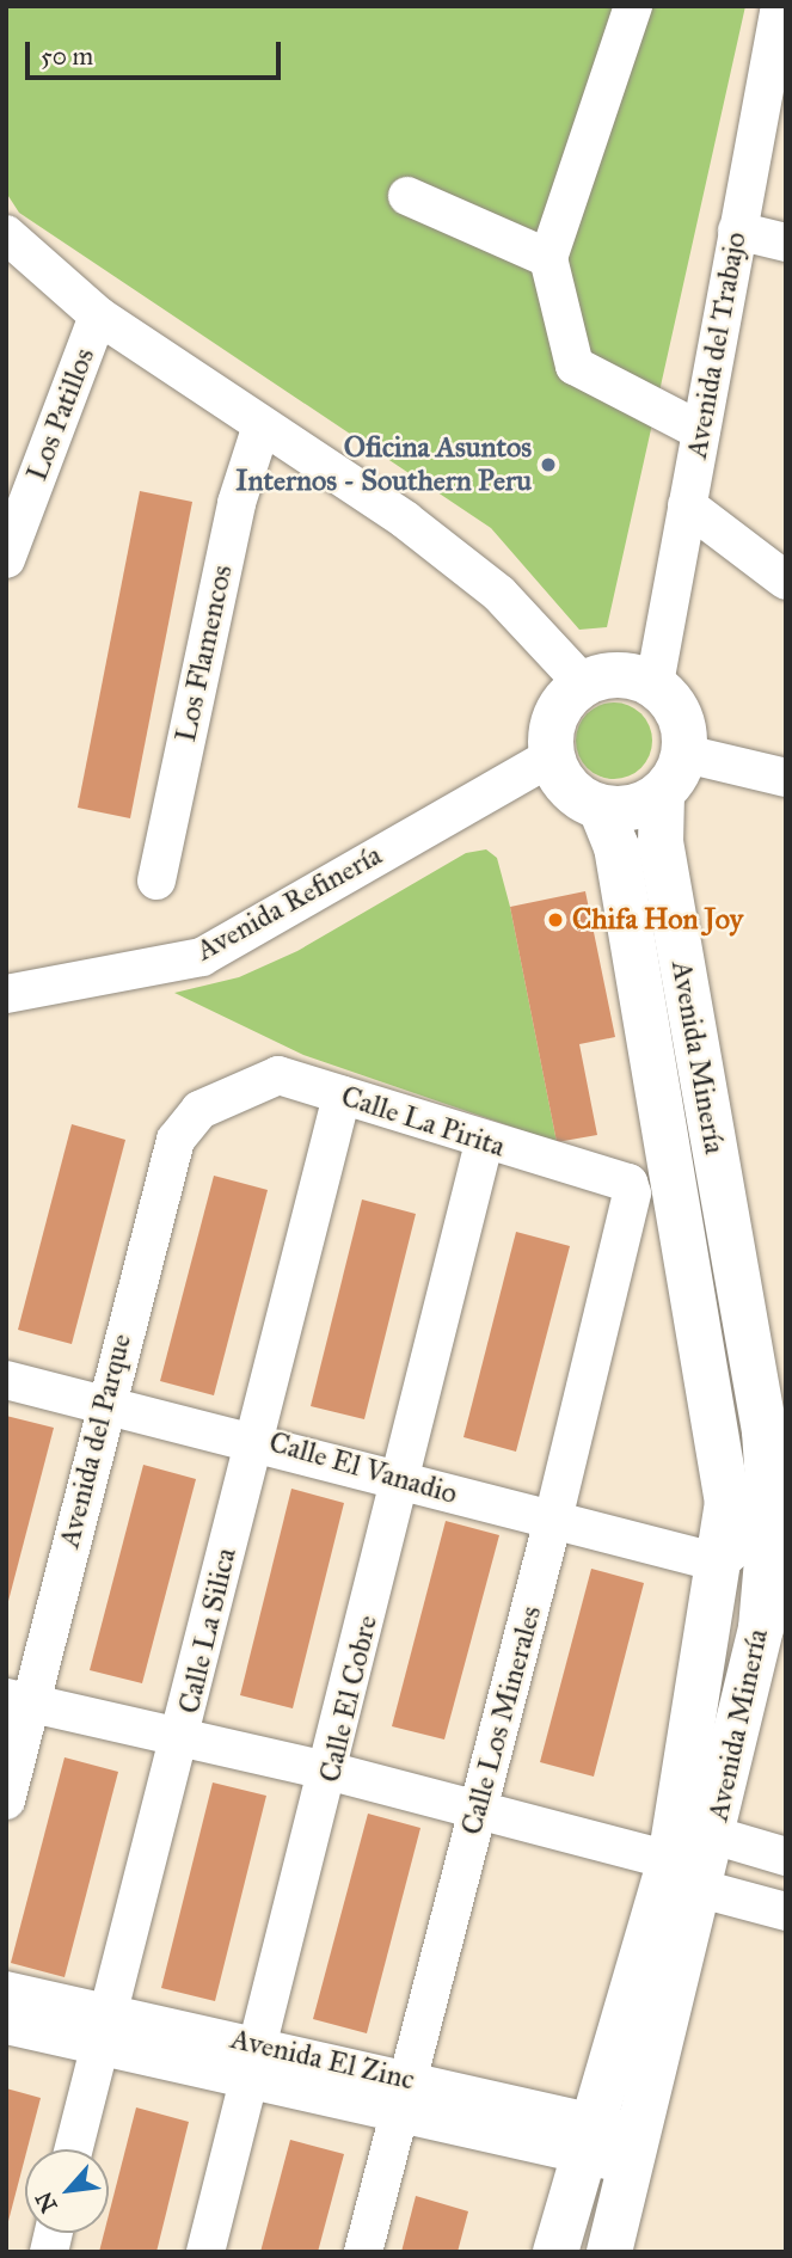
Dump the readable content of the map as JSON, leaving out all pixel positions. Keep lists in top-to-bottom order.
{
  "streets": {
    "main road": ["Avenida Minería"],
    "street": [
      "Avenida del Trabajo",
      "Los Patillos",
      "Los Flamencos",
      "Avenida Refinería",
      "Calle La Pirita",
      "Avenida del Parque",
      "Calle El Vanadio",
      "Calle La Silica",
      "Calle El Cobre",
      "Calle Los Minerales",
      "Avenida El Zinc"
    ]
  },
  "crossings": [
    ["Avenida del Trabajo", "Avenida Refinería"],
    ["Avenida del Trabajo", "Avenida Minería"],
    ["Avenida Refinería", "Avenida Minería"],
    ["Avenida Minería", "Calle El Vanadio"],
    ["Avenida Minería", "Avenida El Zinc"],
    ["Calle La Pirita", "Avenida del Parque"],
    ["Calle La Pirita", "Calle La Silica"],
    ["Calle La Pirita", "Calle El Cobre"],
    ["Calle La Pirita", "Calle Los Minerales"],
    ["Avenida del Parque", "Calle El Vanadio"],
    ["Calle El Vanadio", "Calle La Silica"],
    ["Calle El Vanadio", "Calle El Cobre"],
    ["Calle El Vanadio", "Calle Los Minerales"],
    ["Calle La Silica", "Avenida El Zinc"],
    ["Calle El Cobre", "Avenida El Zinc"],
    ["Calle Los Minerales", "Avenida El Zinc"]
  ],
  "places": ["Oficina Asuntos Internos - Southern Peru", "Chifa Hon Joy"],
  "scale_bar": "50 m",
  "north": "bottom left"
}
